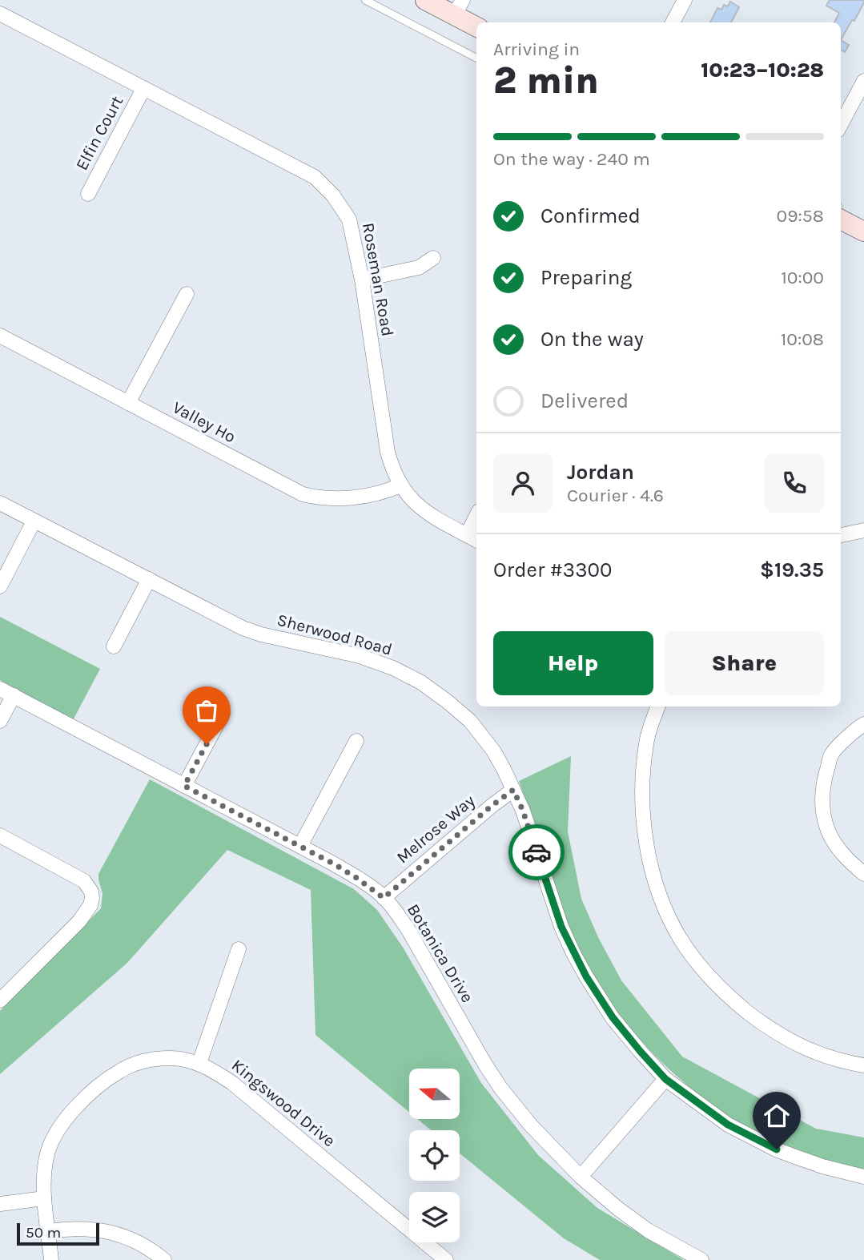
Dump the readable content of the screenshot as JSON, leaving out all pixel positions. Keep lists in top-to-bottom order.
{
  "streets": {
    "street": [
      "Elfin Court",
      "Roseman Road",
      "Valley Ho",
      "Sherwood Road",
      "Melrose Way",
      "Botanica Drive",
      "Kingswood Drive"
    ]
  },
  "crossings": [
    ["Elfin Court", "Roseman Road"],
    ["Roseman Road", "Valley Ho"],
    ["Sherwood Road", "Melrose Way"],
    ["Melrose Way", "Botanica Drive"]
  ],
  "scale_bar": "50 m",
  "north": "left",
  "page": {
    "heading": ["2 min", "Arriving in", "10:23–10:28"],
    "panel": [
      "Jordan",
      "Courier · 4.6",
      "Order #3300",
      "$19.35"
    ],
    "bar": "On the way · 240 m",
    "list": [
      ["Confirmed", "09:58"],
      ["Preparing", "10:00"],
      ["On the way", "10:08"],
      "Delivered"
    ],
    "buttons": ["Help", "Share"],
    "scale": "50 m"
  }
}
